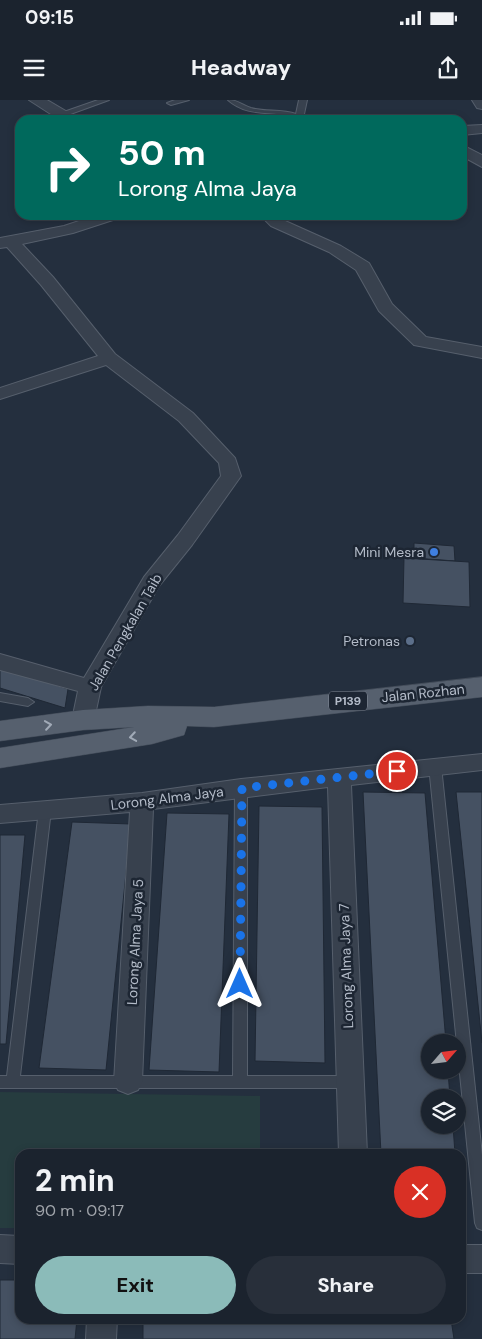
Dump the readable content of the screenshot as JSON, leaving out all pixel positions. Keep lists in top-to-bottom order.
{
  "streets": {
    "main road": ["Jalan Rozhan", "P139"],
    "street": [
      "Jalan Pengkalan Taib",
      "Lorong Alma Jaya",
      "Lorong Alma Jaya 5",
      "Lorong Alma Jaya 7"
    ]
  },
  "crossings": [
    ["Jalan Pengkalan Taib", "Jalan Rozhan"],
    ["Lorong Alma Jaya", "Lorong Alma Jaya 5"],
    ["Lorong Alma Jaya", "Lorong Alma Jaya 7"]
  ],
  "places": ["Mini Mesra", "Petronas"],
  "north": "top right",
  "page": {
    "status": "09:15",
    "header": "Headway",
    "turn": ["50 m", "Lorong Alma Jaya"],
    "heading": ["2 min", "90 m · 09:17"],
    "buttons": ["Exit", "Share"]
  }
}
